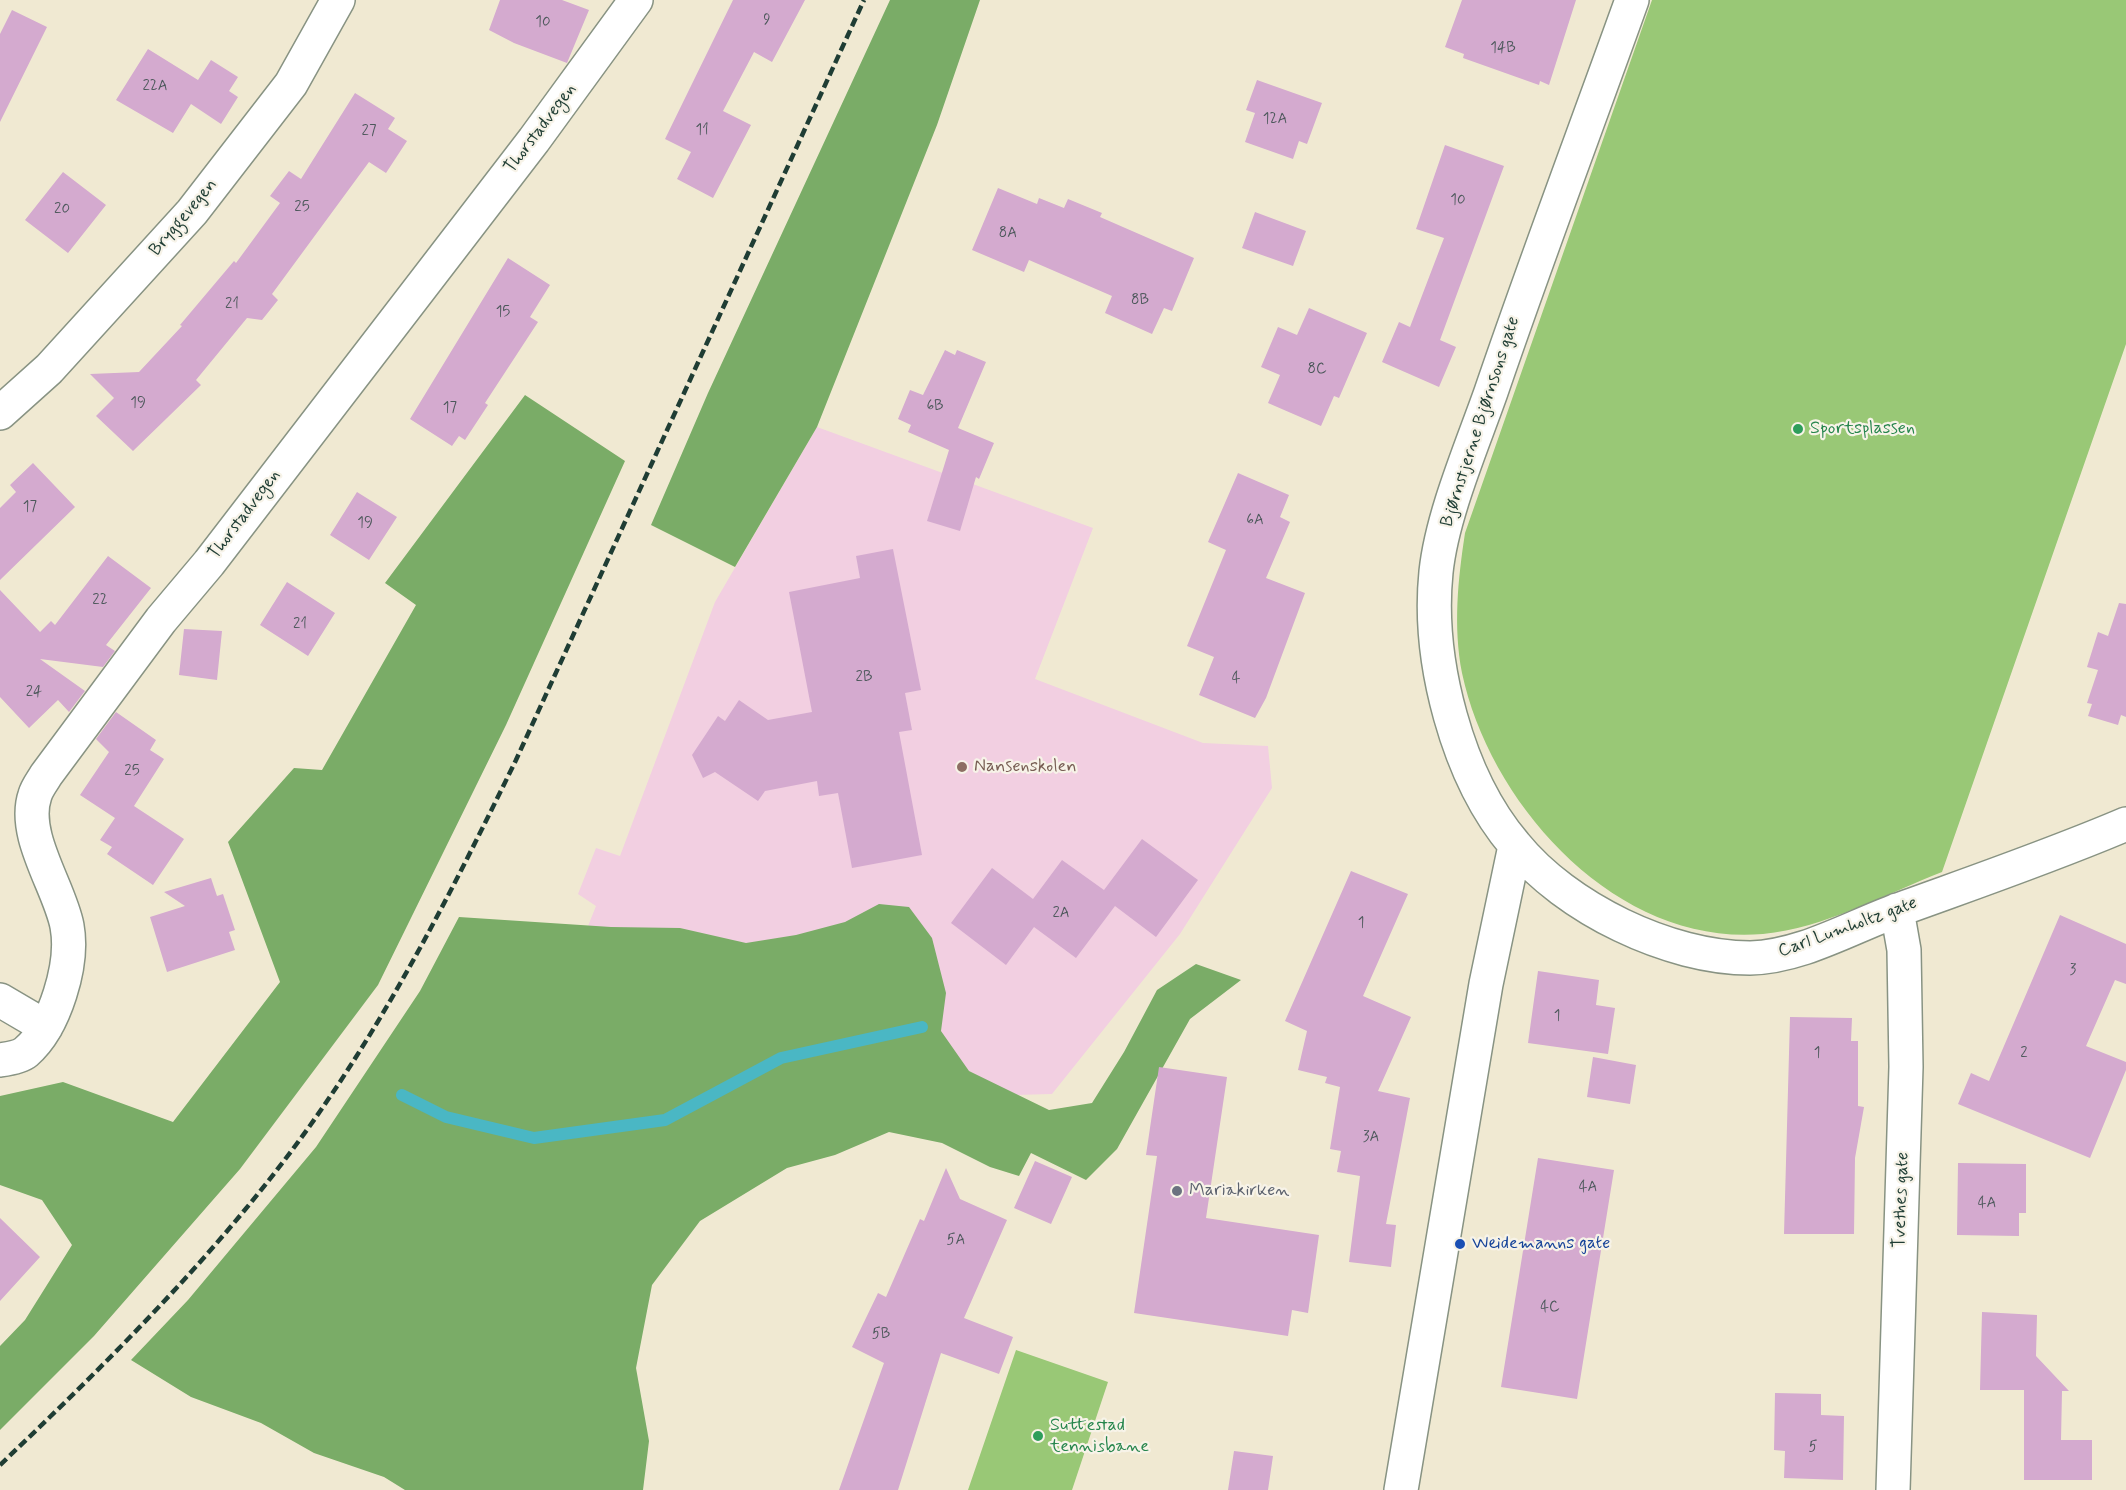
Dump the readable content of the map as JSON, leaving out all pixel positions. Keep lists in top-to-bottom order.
{
  "streets": {
    "street": [
      "Thorstadvegen",
      "Bryggevegen",
      "Bjørnstjerne Bjørnsons gate",
      "Carl Lumholtz gate",
      "Tvethes gate"
    ]
  },
  "crossings": [
    ["Bjørnstjerne Bjørnsons gate", "Carl Lumholtz gate"],
    ["Carl Lumholtz gate", "Tvethes gate"]
  ],
  "places": [
    "Sportsplassen",
    "Nansenskolen",
    "Mariakirken",
    "Weidemanns gate",
    "Suttestad tennisbane"
  ],
  "house_numbers": [
    "9",
    "10",
    "14B",
    "22A",
    "12A",
    "11",
    "27",
    "10",
    "25",
    "20",
    "8A",
    "8B",
    "21",
    "15",
    "8C",
    "19",
    "6B",
    "17",
    "17",
    "6A",
    "19",
    "22",
    "21",
    "2B",
    "4",
    "24",
    "25",
    "2A",
    "1",
    "3",
    "1",
    "1",
    "2",
    "3A",
    "4A",
    "4A",
    "5A",
    "4C",
    "5B",
    "5"
  ]
}
